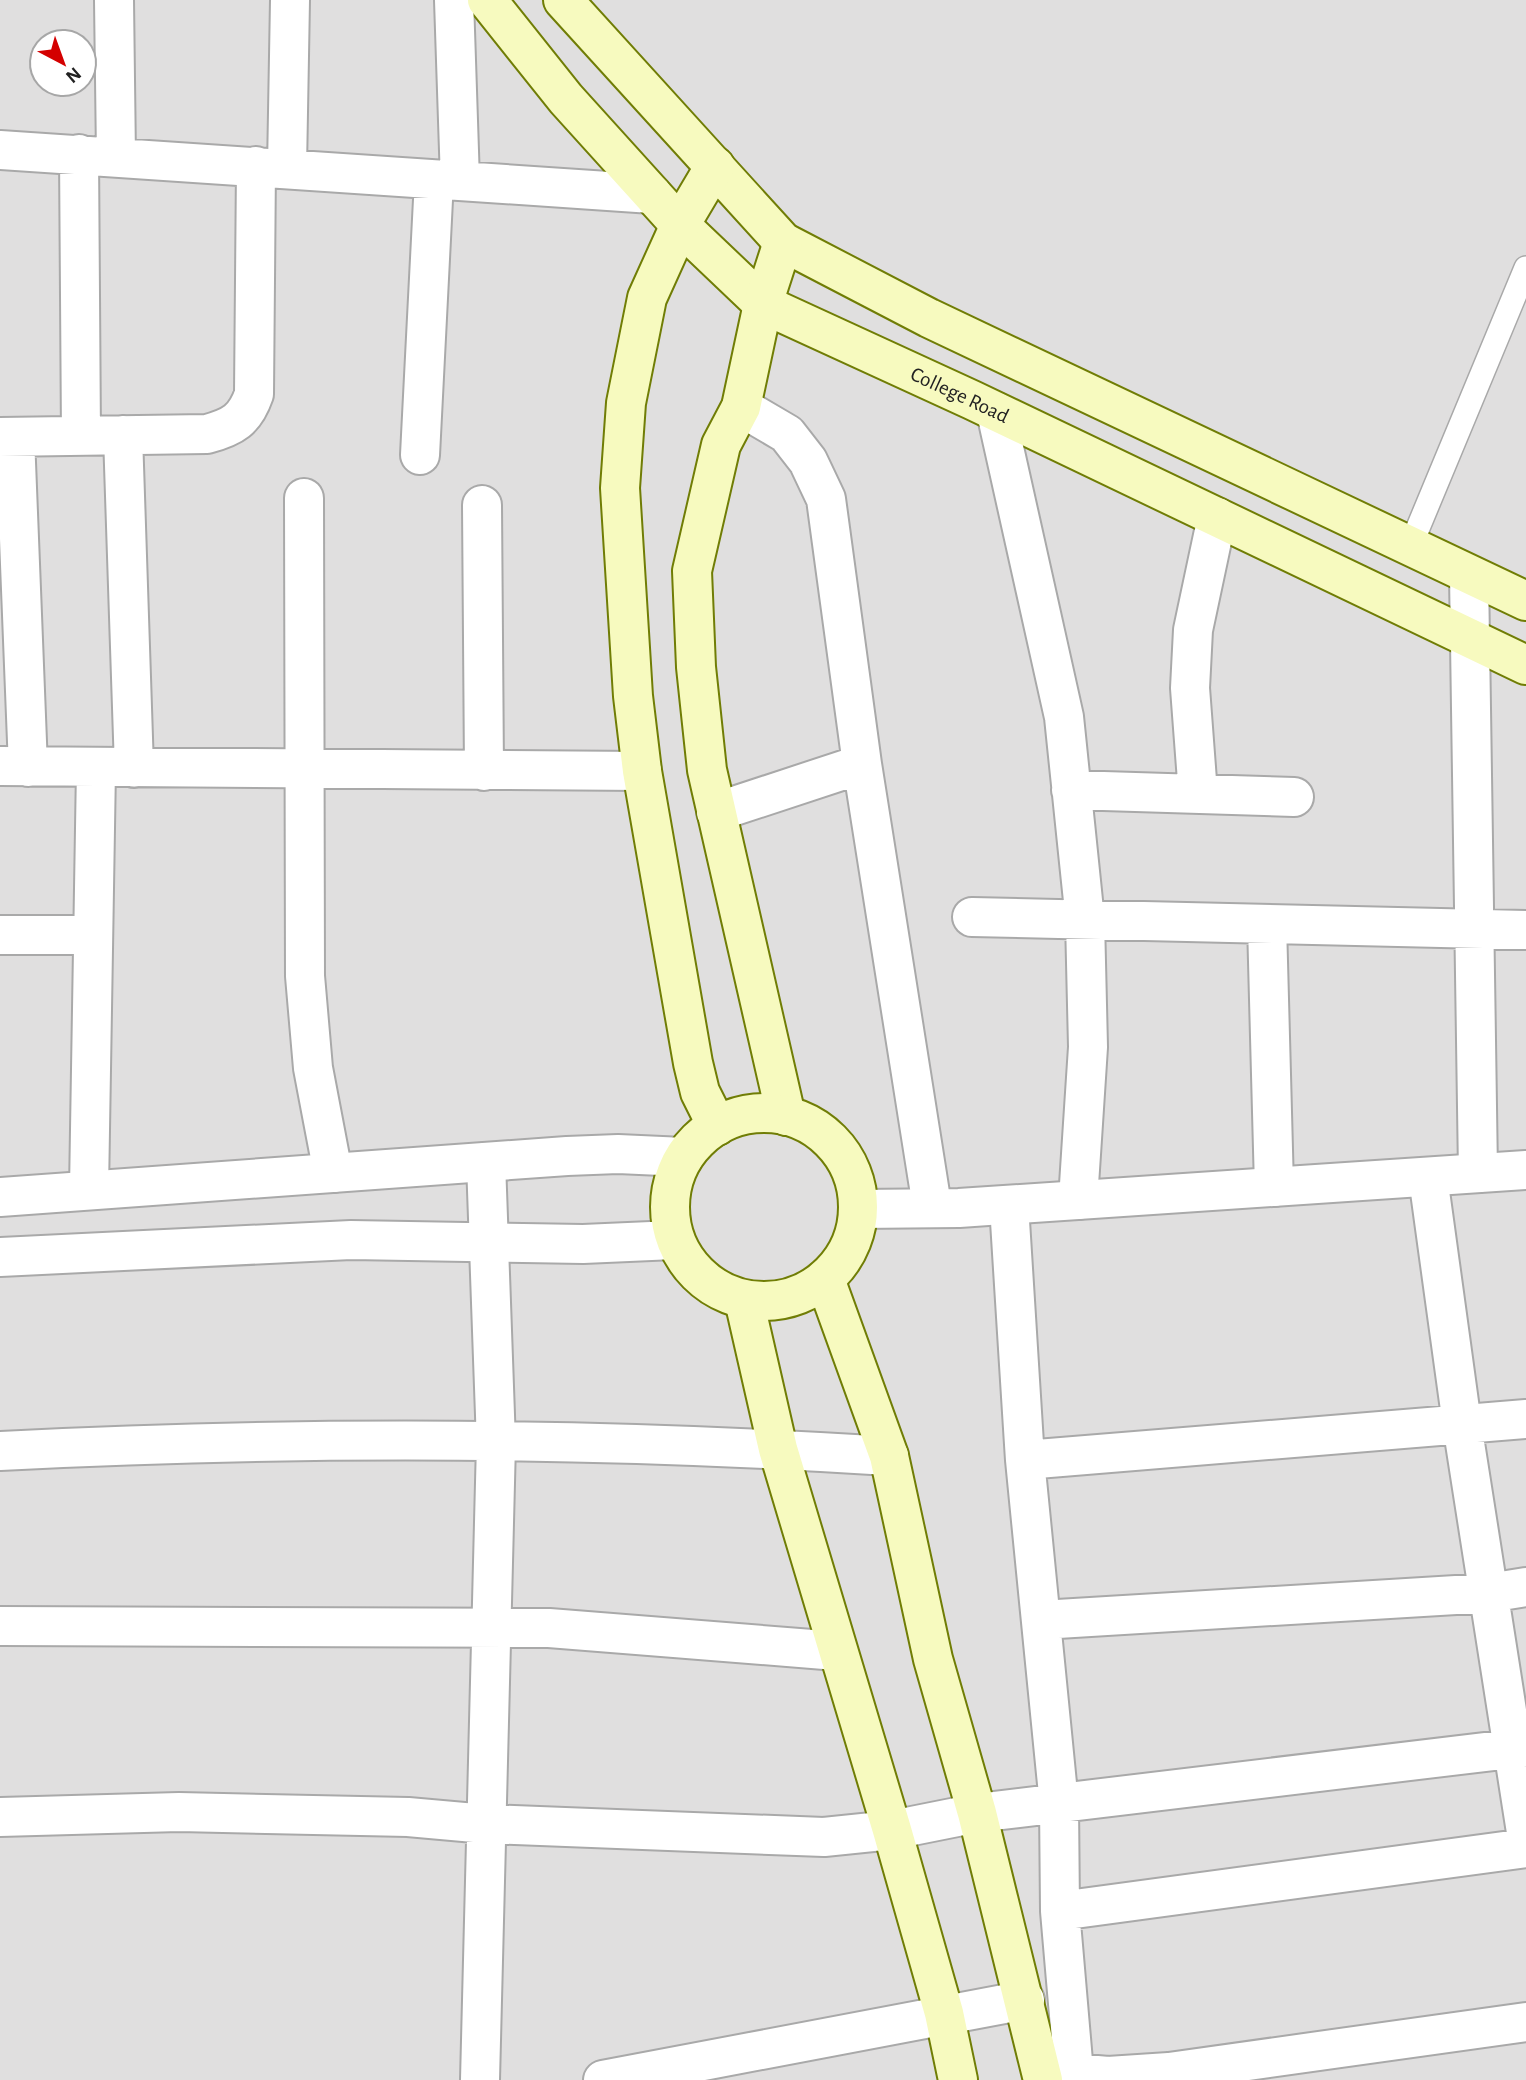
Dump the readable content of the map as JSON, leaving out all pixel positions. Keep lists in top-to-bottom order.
{
  "streets": {
    "main road": ["College Road"]
  },
  "north": "bottom right"
}
